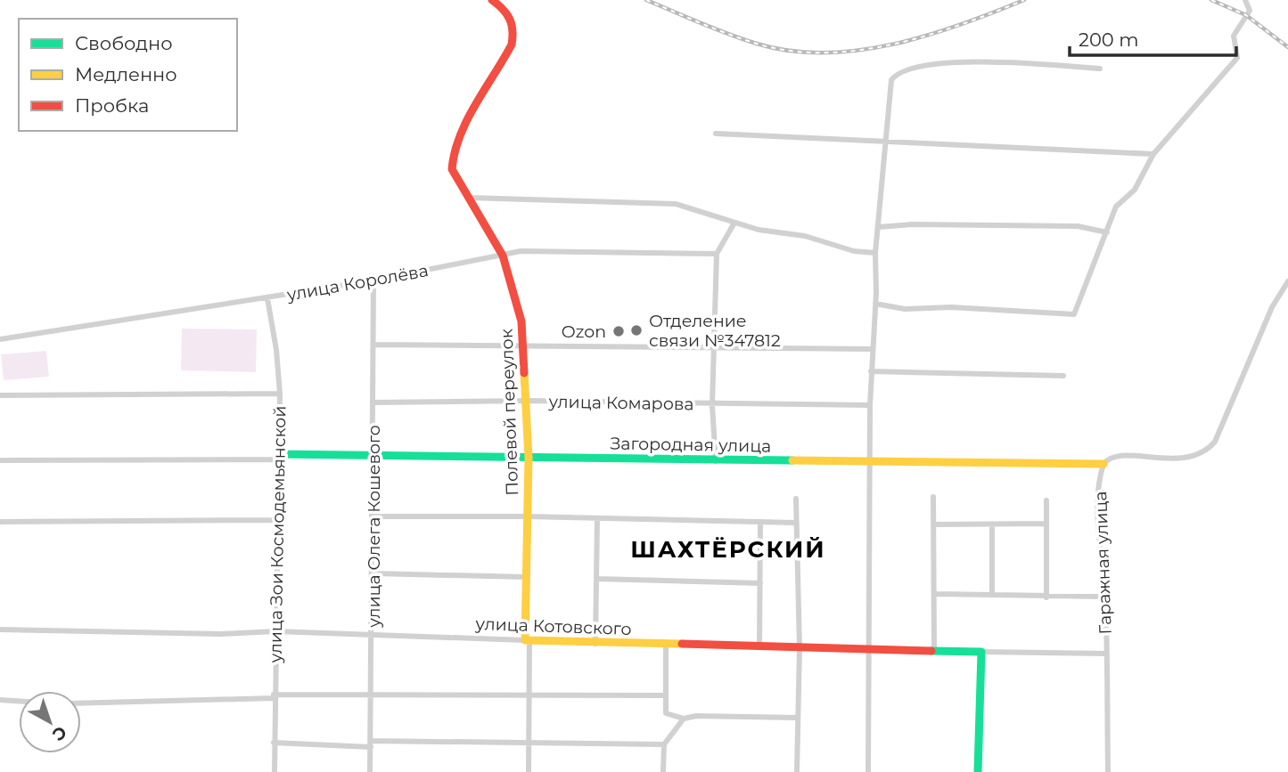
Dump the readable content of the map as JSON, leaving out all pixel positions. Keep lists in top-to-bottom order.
{
  "streets": {
    "street": [
      "улица Королёва",
      "улица Комарова",
      "Полевой переулок",
      "Загородная улица",
      "улица Олега Кошевого",
      "улица Зои Космодемьянской",
      "Гаражная улица",
      "улица Котовского"
    ]
  },
  "crossings": [
    ["улица Королёва", "Полевой переулок"],
    ["улица Королёва", "улица Олега Кошевого"],
    ["улица Королёва", "улица Зои Космодемьянской"],
    ["улица Комарова", "Полевой переулок"],
    ["улица Комарова", "улица Олега Кошевого"],
    ["Полевой переулок", "Загородная улица"],
    ["Полевой переулок", "улица Котовского"],
    ["Загородная улица", "улица Олега Кошевого"],
    ["Загородная улица", "улица Зои Космодемьянской"],
    ["Загородная улица", "Гаражная улица"],
    ["улица Олега Кошевого", "улица Котовского"],
    ["улица Зои Космодемьянской", "улица Котовского"],
    ["Гаражная улица", "улица Котовского"]
  ],
  "districts": ["ШАХТЁРСКИЙ"],
  "places": ["Отделение связи №347812", "Ozon"],
  "legend": ["Свободно", "Медленно", "Пробка"],
  "scale_bar": "200 m",
  "north": "bottom right"
}
